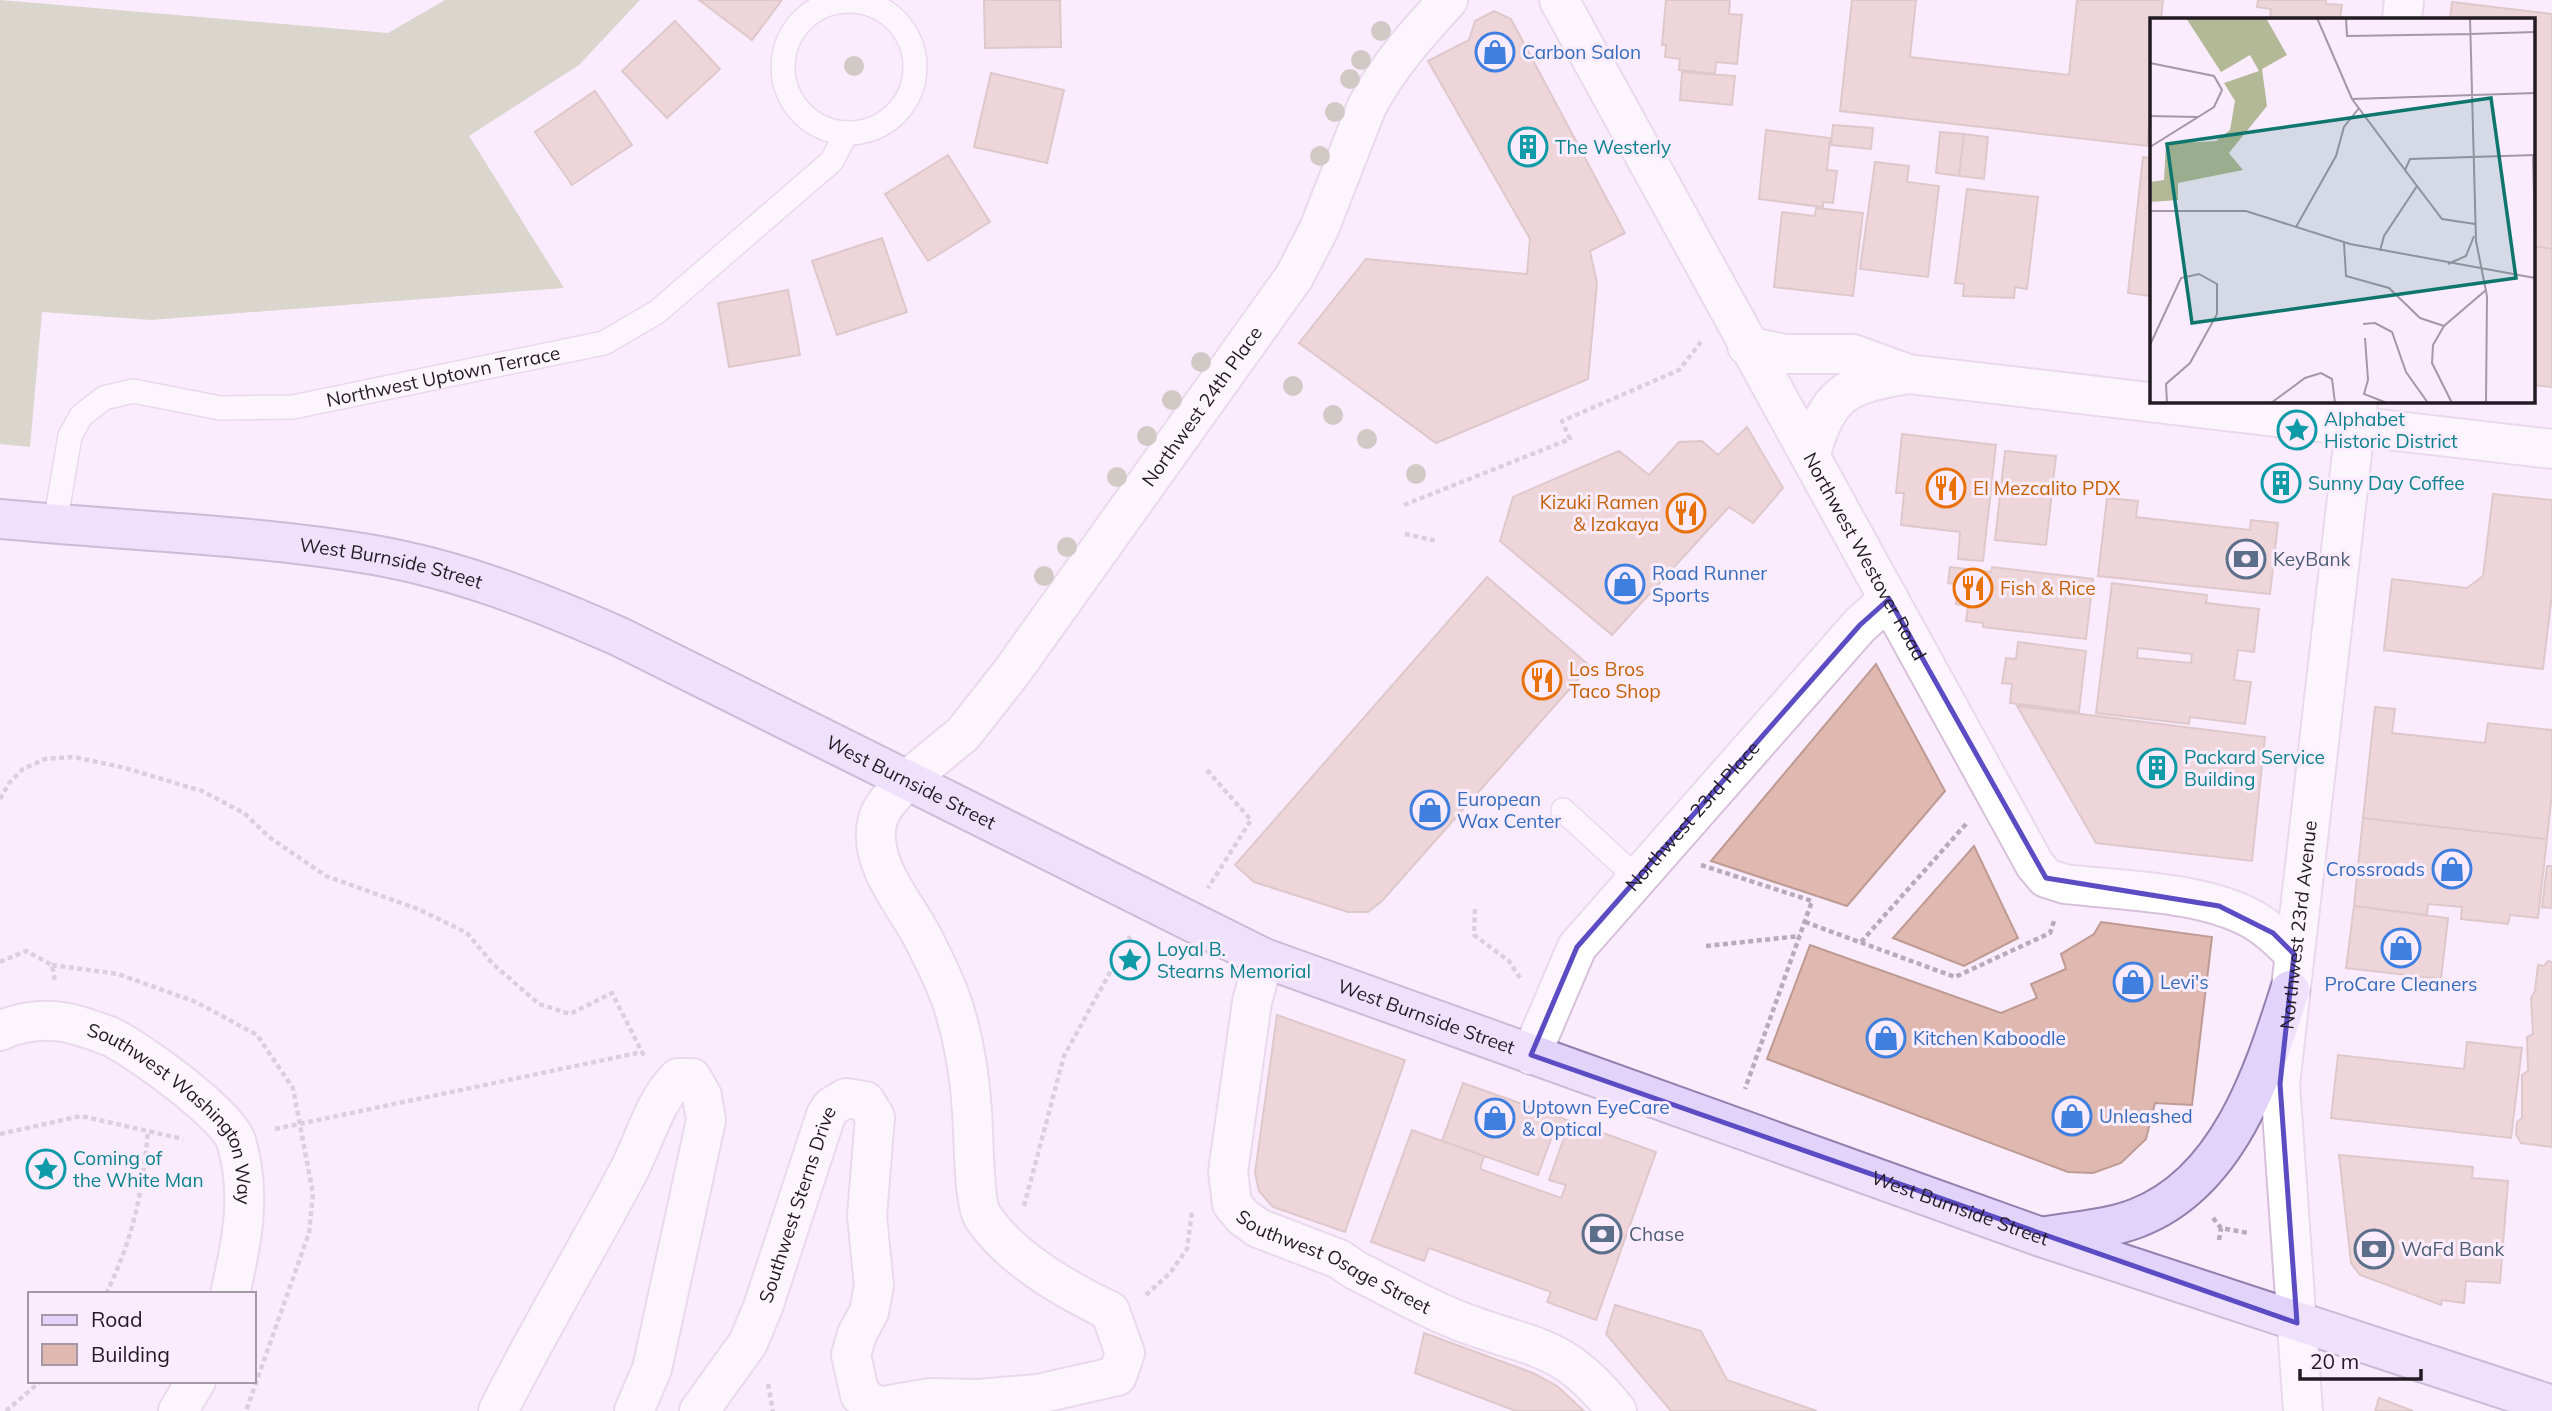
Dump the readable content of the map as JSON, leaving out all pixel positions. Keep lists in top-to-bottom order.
{
  "streets": {
    "main road": ["West Burnside Street"],
    "street": [
      "Northwest 24th Place",
      "Northwest Westover Road",
      "Northwest 23rd Place",
      "Northwest 23rd Avenue",
      "Southwest Washington Way",
      "Southwest Sterns Drive",
      "Southwest Osage Street"
    ],
    "lane": ["Northwest Uptown Terrace"]
  },
  "crossings": [
    ["Northwest Uptown Terrace", "West Burnside Street"],
    ["Northwest 24th Place", "West Burnside Street"],
    ["Northwest 24th Place", "Southwest Sterns Drive"],
    ["Northwest Westover Road", "Northwest 23rd Place"],
    ["Northwest Westover Road", "Northwest 23rd Avenue"],
    ["West Burnside Street", "Northwest 23rd Place"],
    ["West Burnside Street", "Northwest 23rd Avenue"],
    ["West Burnside Street", "Southwest Sterns Drive"],
    ["West Burnside Street", "Southwest Osage Street"]
  ],
  "places": {
    "shop": [
      "Carbon Salon",
      "Road Runner Sports",
      "European Wax Center",
      "Crossroads",
      "ProCare Cleaners",
      "Levi's",
      "Kitchen Kaboodle",
      "Unleashed",
      "Uptown EyeCare & Optical"
    ],
    "building": ["The Westerly", "Sunny Day Coffee", "Packard Service Building"],
    "place": ["Alphabet Historic District", "Loyal B. Stearns Memorial", "Coming of the White Man"],
    "restaurant": [
      "El Mezcalito PDX",
      "Kizuki Ramen & Izakaya",
      "Fish & Rice",
      "Los Bros Taco Shop"
    ],
    "bank": ["KeyBank", "Chase", "WaFd Bank"]
  },
  "legend": ["Road", "Building"],
  "scale_bar": "20 m"
}
